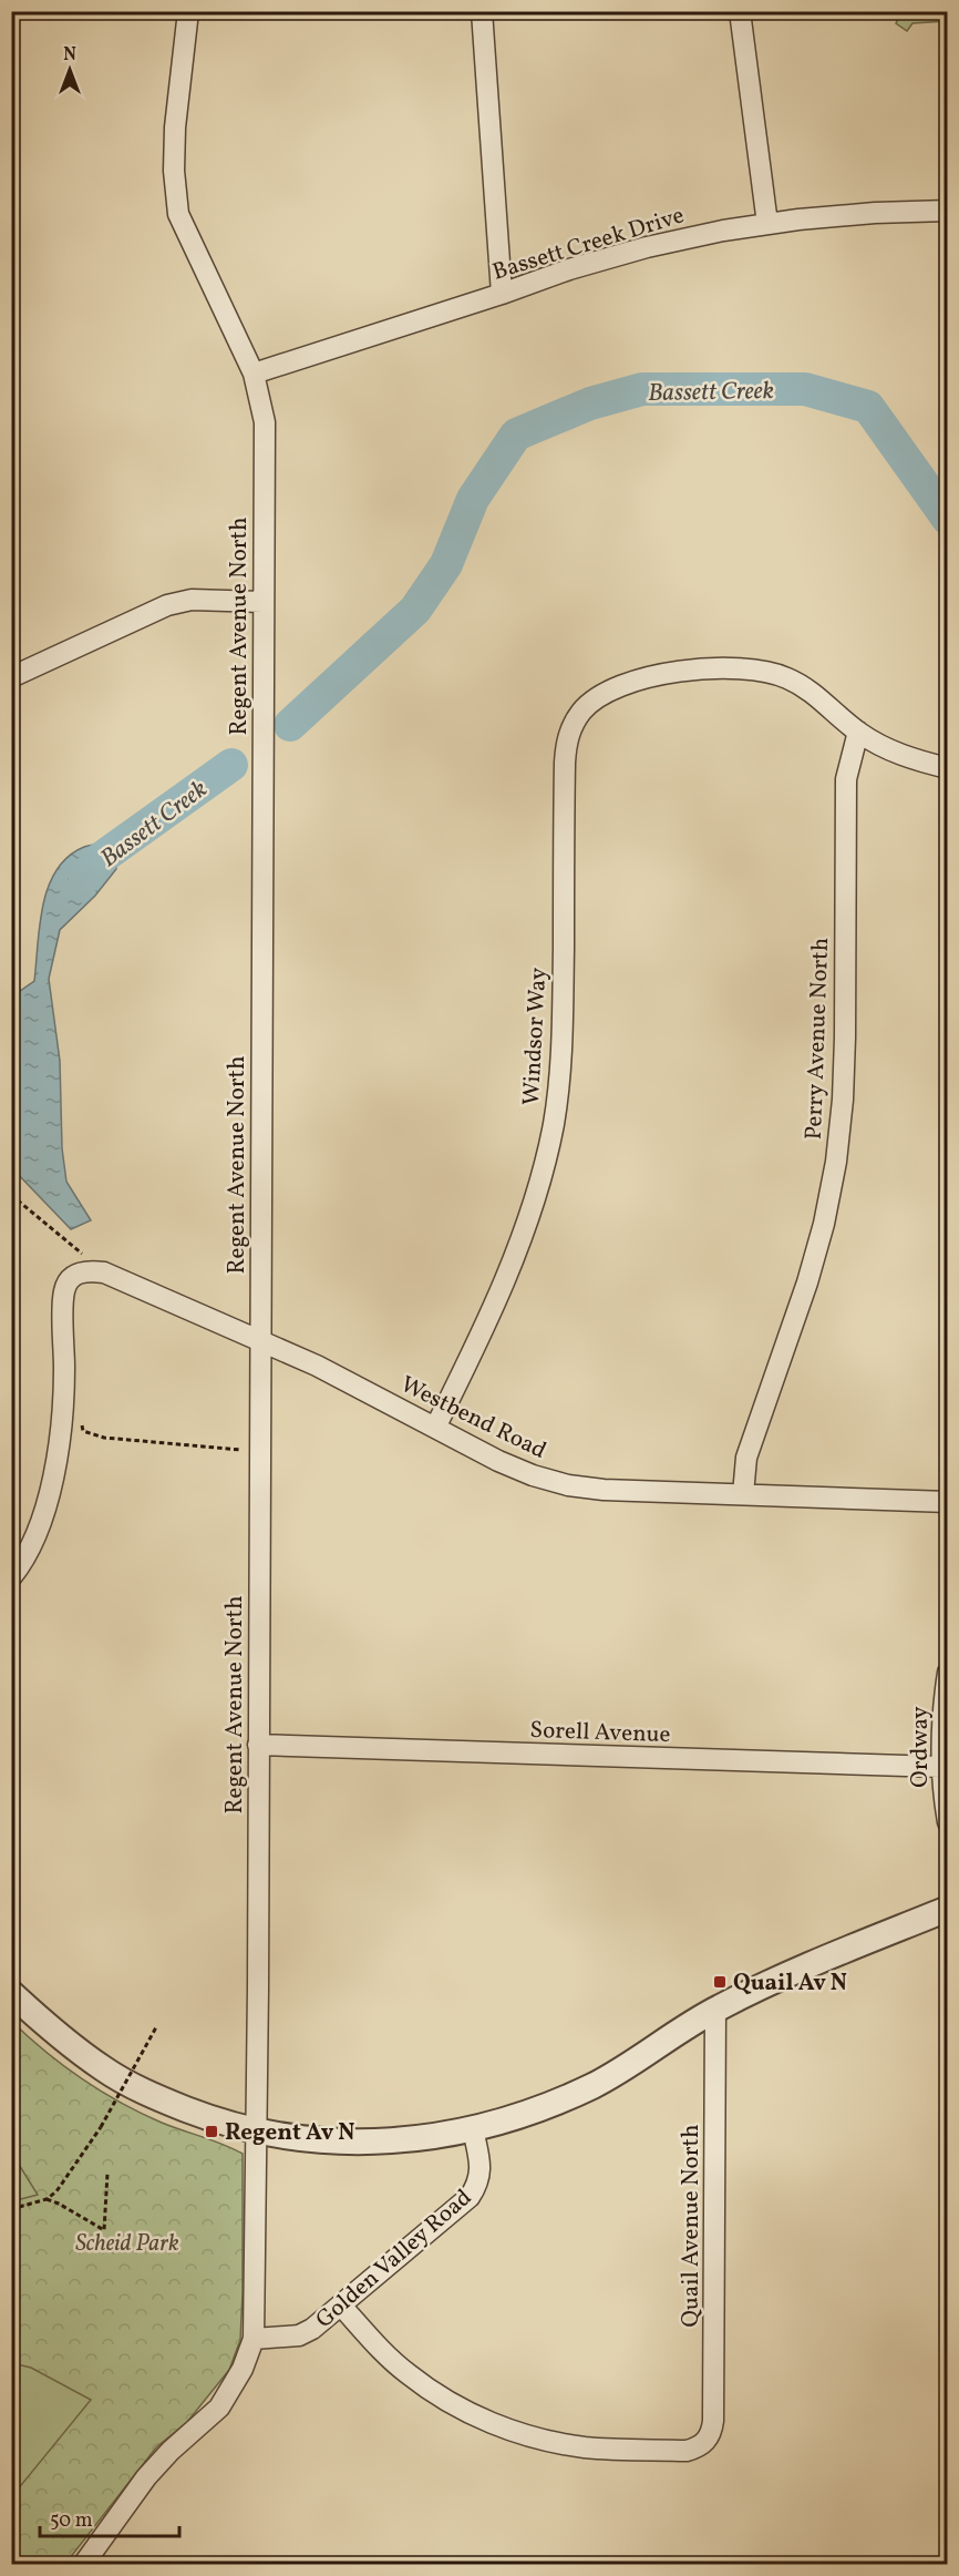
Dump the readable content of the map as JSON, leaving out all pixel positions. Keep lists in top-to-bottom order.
{
  "streets": {
    "street": [
      "Bassett Creek Drive",
      "Regent Avenue North",
      "Windsor Way",
      "Perry Avenue North",
      "Westbend Road",
      "Sorell Avenue",
      "Ordway",
      "Quail Avenue North",
      "Golden Valley Road"
    ]
  },
  "crossings": [
    ["Bassett Creek Drive", "Regent Avenue North"],
    ["Regent Avenue North", "Westbend Road"],
    ["Regent Avenue North", "Sorell Avenue"],
    ["Regent Avenue North", "Golden Valley Road"],
    ["Windsor Way", "Perry Avenue North"],
    ["Windsor Way", "Westbend Road"],
    ["Perry Avenue North", "Westbend Road"],
    ["Sorell Avenue", "Ordway"],
    ["Quail Avenue North", "Golden Valley Road"]
  ],
  "water": ["Bassett Creek"],
  "parks": ["Scheid Park"],
  "places": {
    "transit": ["Quail Av N", "Regent Av N"]
  },
  "scale_bar": "50 m",
  "north": "top"
}
